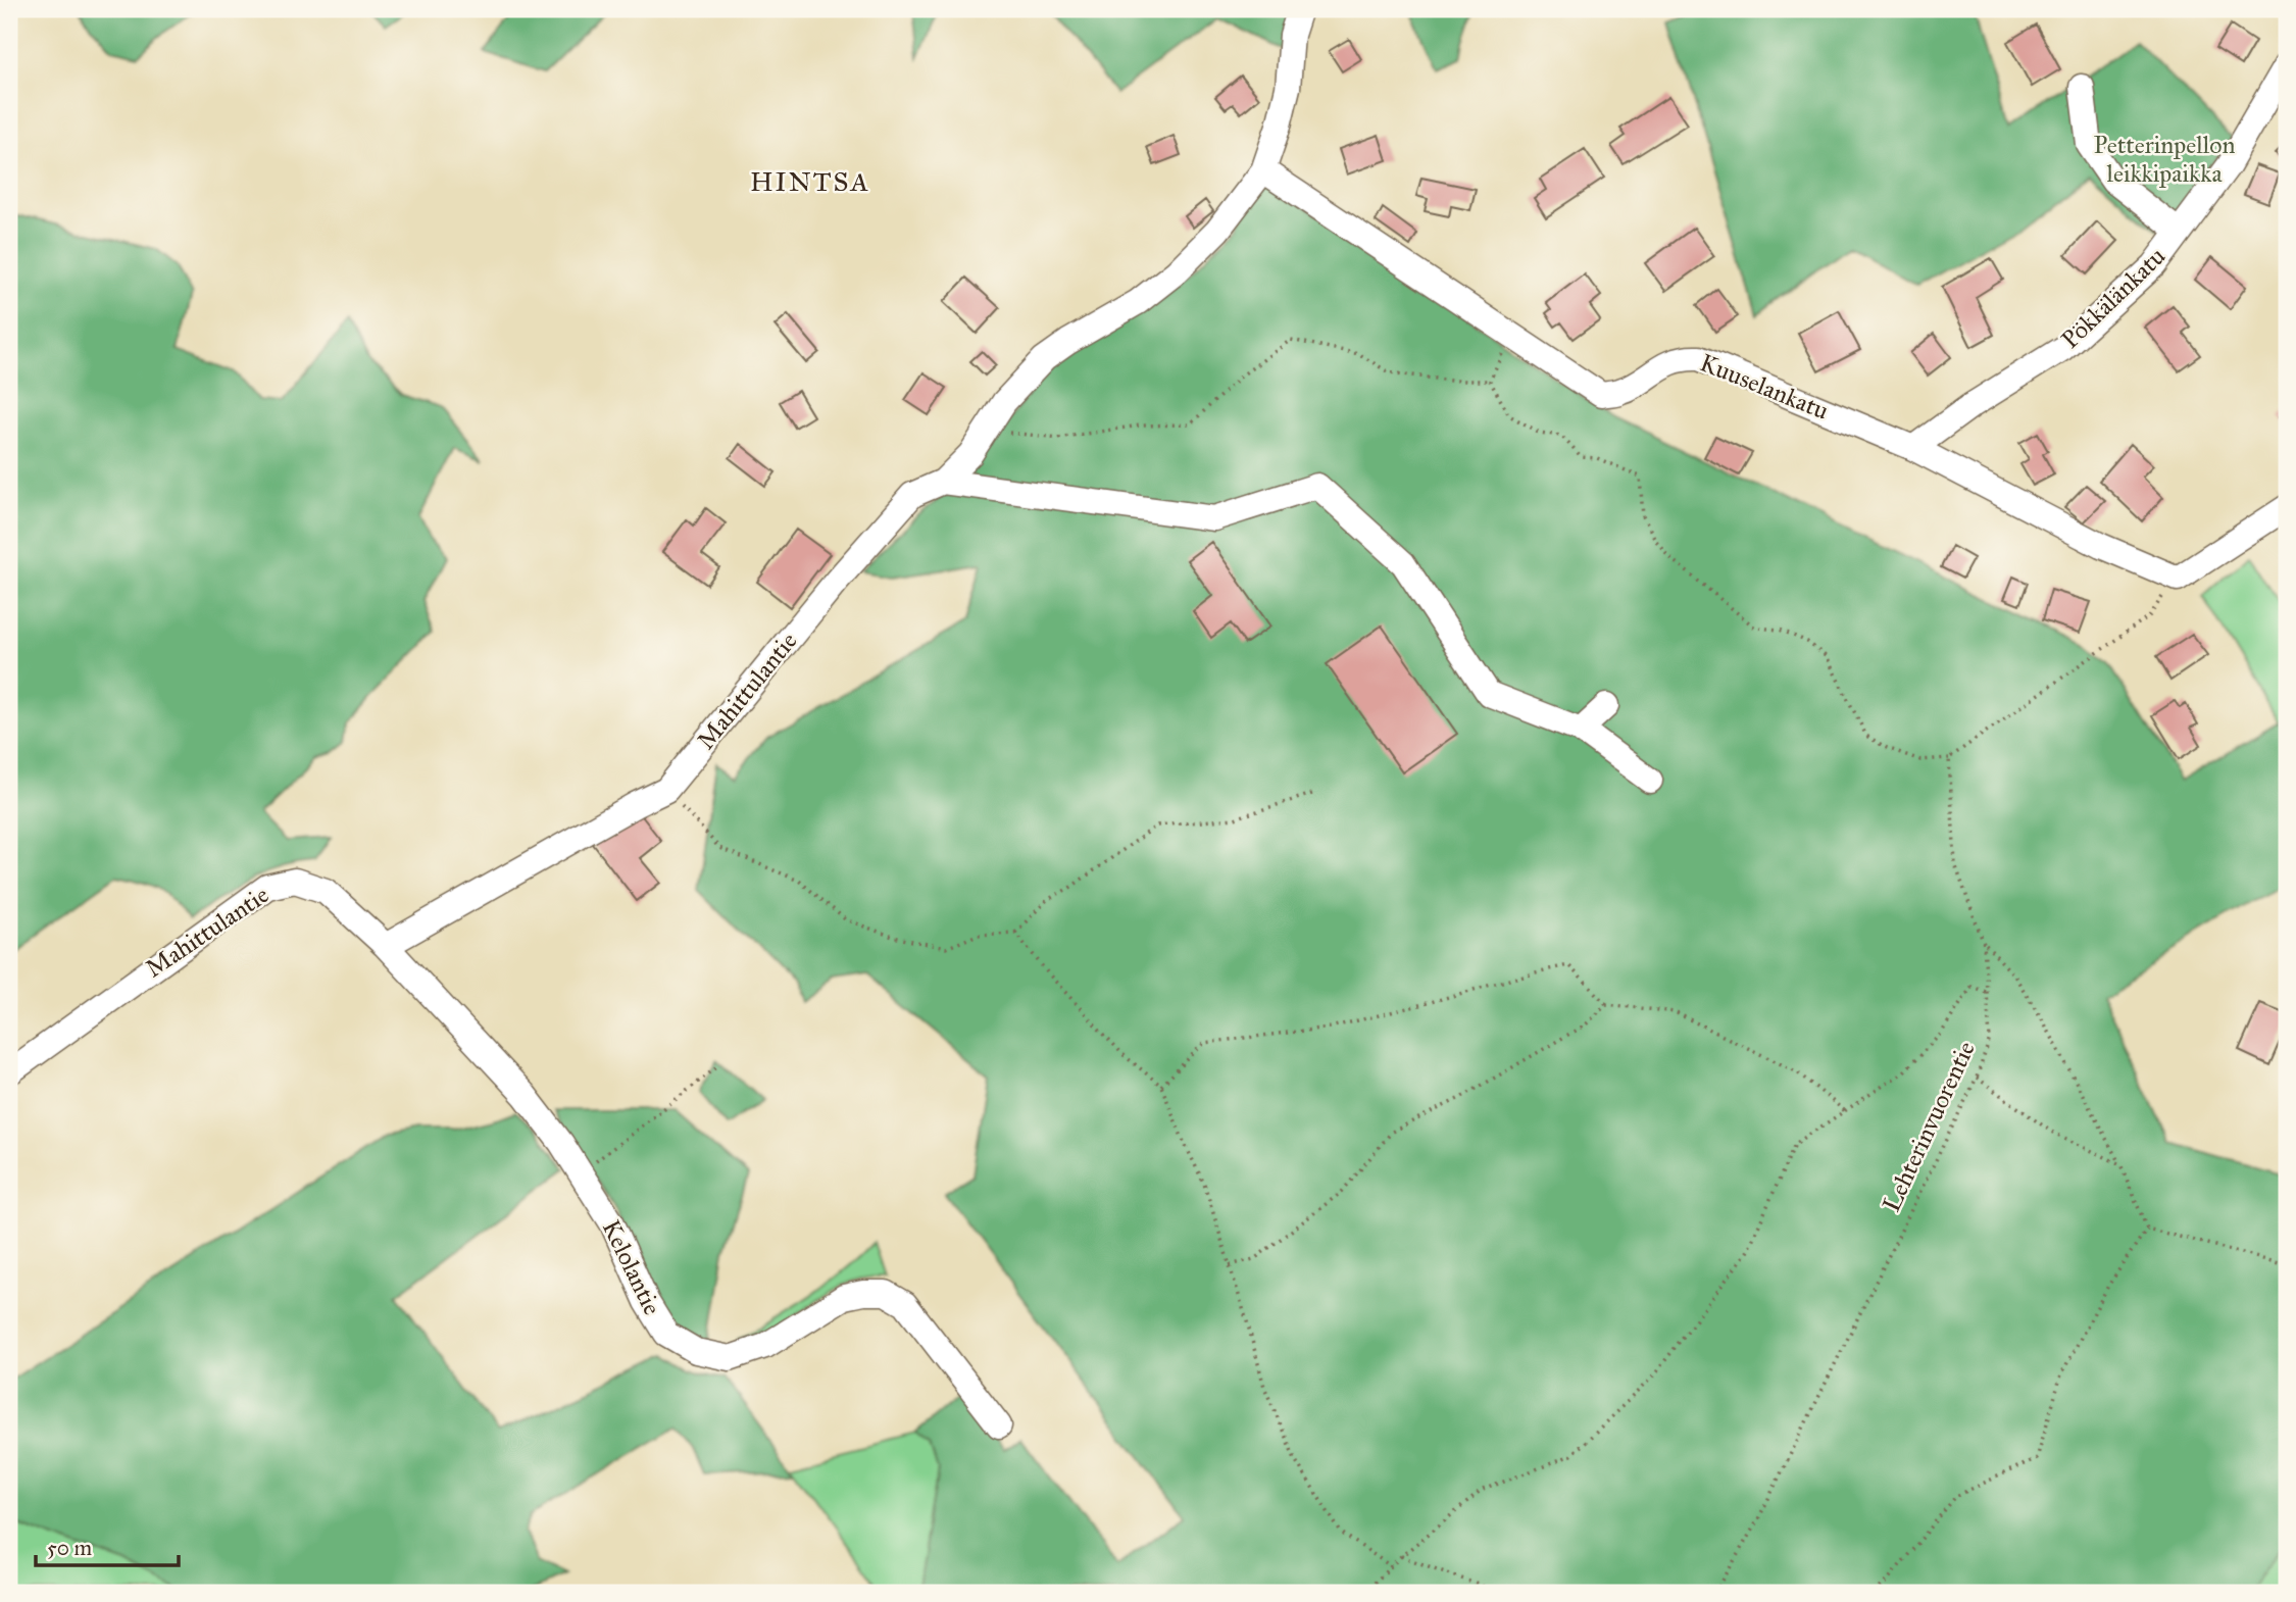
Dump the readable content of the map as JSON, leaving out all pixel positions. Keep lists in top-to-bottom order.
{
  "streets": {
    "street": [
      "Pökkälänkatu",
      "Kuuselankatu",
      "Mahittulantie",
      "Kelolantie"
    ],
    "path": ["Lehterinvuorentie"]
  },
  "crossings": [
    ["Pökkälänkatu", "Kuuselankatu"],
    ["Kuuselankatu", "Mahittulantie"],
    ["Mahittulantie", "Kelolantie"]
  ],
  "districts": ["HINTSA"],
  "parks": ["Petterinpellon leikkipaikka"],
  "scale_bar": "50 m"
}
